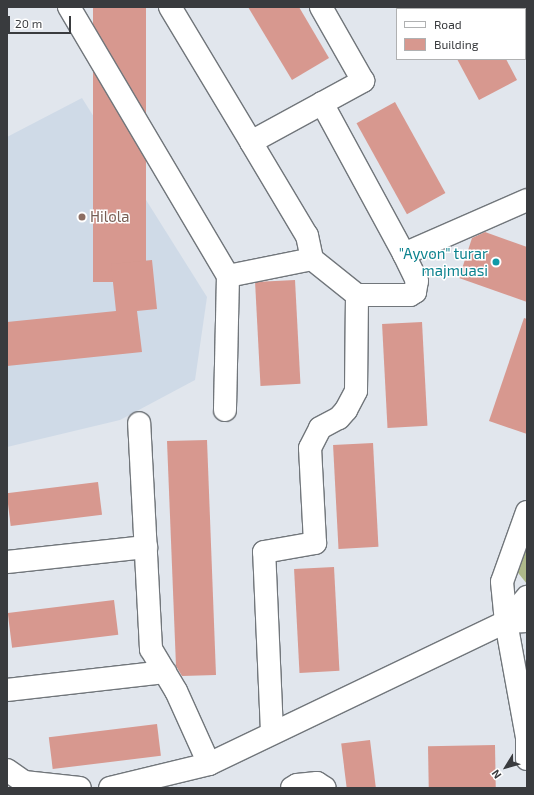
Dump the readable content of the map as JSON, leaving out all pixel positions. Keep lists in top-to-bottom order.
{
  "places": ["Hilola", "\"Ayvon\" turar majmuasi"],
  "legend": ["Road", "Building"],
  "scale_bar": "20 m",
  "north": "bottom left"
}
